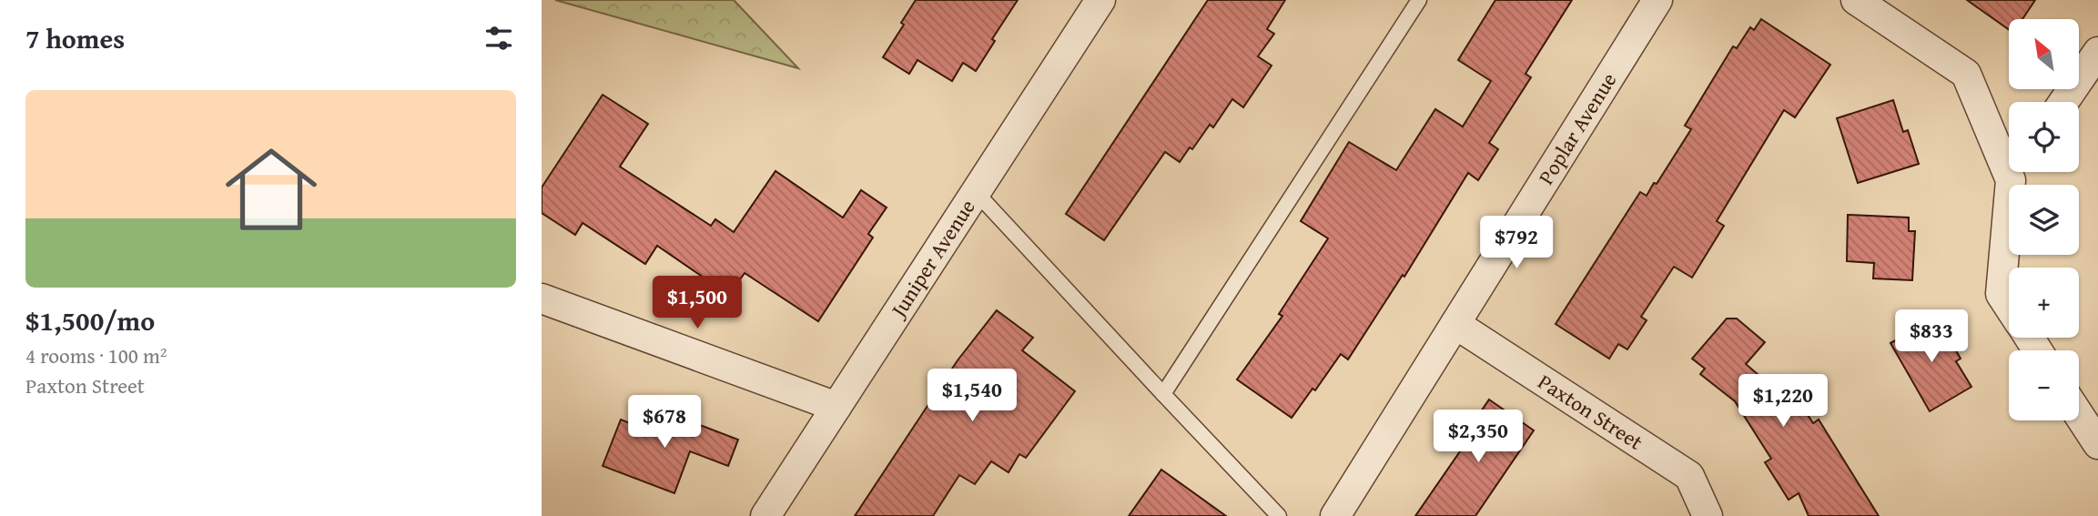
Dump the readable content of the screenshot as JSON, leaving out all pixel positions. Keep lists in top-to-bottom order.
{
  "streets": {
    "street": ["Poplar Avenue", "Juniper Avenue", "Paxton Street"]
  },
  "crossings": [
    ["Poplar Avenue", "Paxton Street"]
  ],
  "north": "top left",
  "page": {
    "heading": "7 homes",
    "map_buttons": ["+", "−"],
    "list": [
      {
        "name": "$1,500/mo",
        "note": "4 rooms · 100 m² · Paxton Street"
      }
    ],
    "price": [
      "$792",
      "$1,500",
      "$833",
      "$1,540",
      "$1,220",
      "$678",
      "$2,350"
    ]
  }
}
